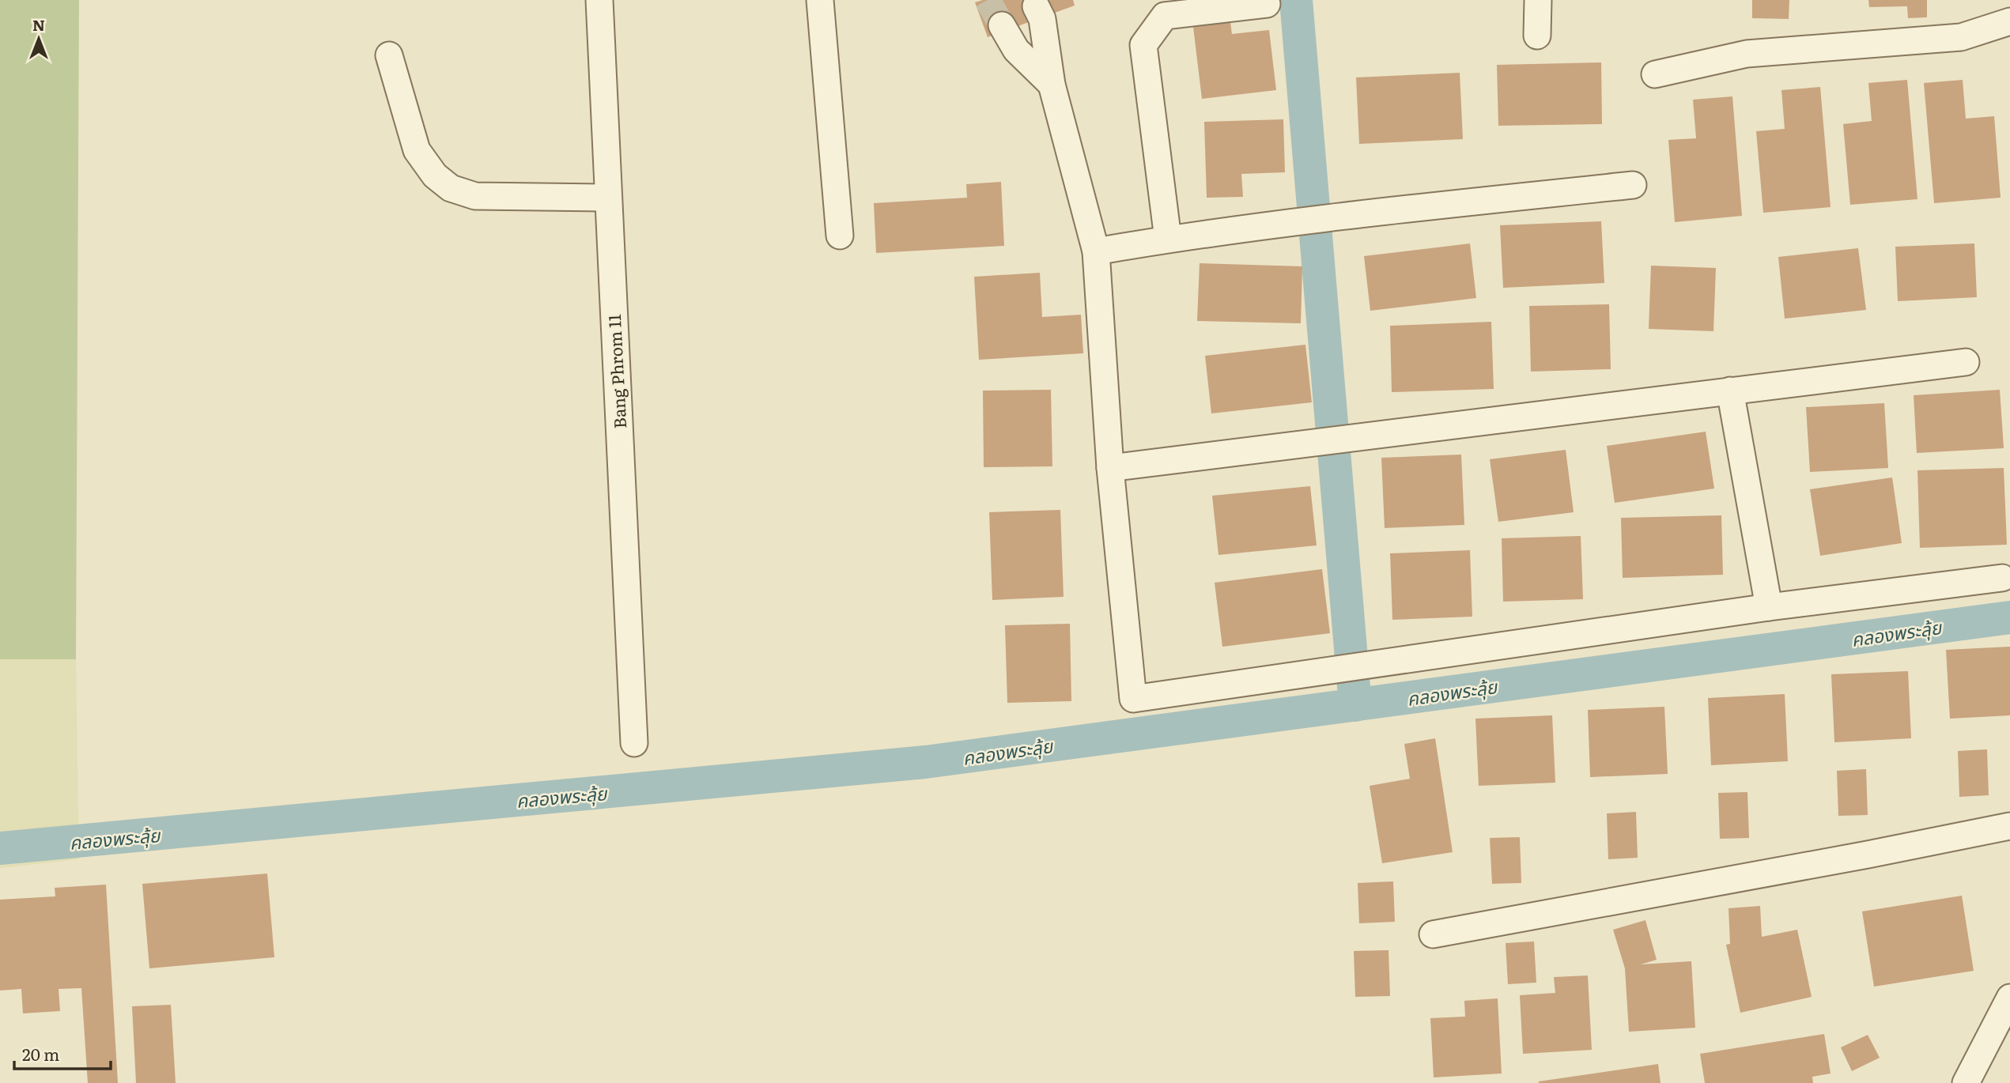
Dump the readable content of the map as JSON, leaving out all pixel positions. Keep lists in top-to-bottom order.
{
  "streets": {
    "street": ["Bang Phrom 11"]
  },
  "water": ["คลองพระลุ้ย"],
  "scale_bar": "20 m",
  "north": "top"
}
